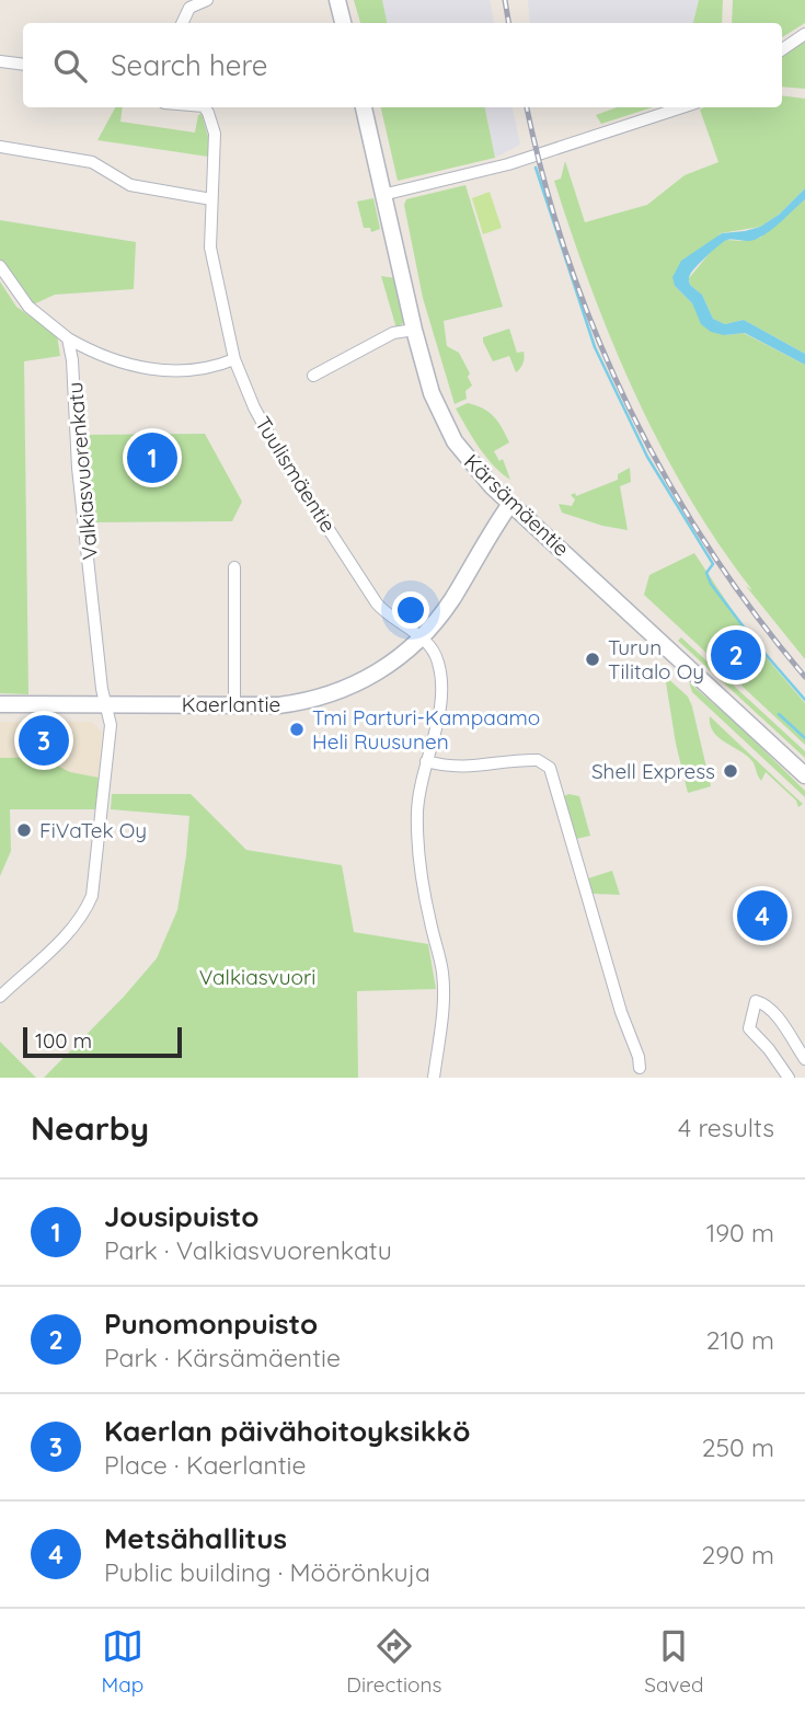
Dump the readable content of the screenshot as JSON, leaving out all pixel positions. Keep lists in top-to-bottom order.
{
  "streets": {
    "street": [
      "Valkiasvuorenkatu",
      "Tuulismäentie",
      "Kärsämäentie",
      "Kaerlantie"
    ]
  },
  "crossings": [
    ["Valkiasvuorenkatu", "Kaerlantie"],
    ["Tuulismäentie", "Kaerlantie"],
    ["Kärsämäentie", "Kaerlantie"]
  ],
  "parks": ["Valkiasvuori"],
  "places": [
    "Turun Tilitalo Oy",
    "Tmi Parturi-Kampaamo Heli Ruusunen",
    "Shell Express",
    "FiVaTek Oy"
  ],
  "scale_bar": "100 m",
  "page": {
    "search": "Search here",
    "pins": [
      "1",
      "2",
      "3",
      "4"
    ],
    "scale": "100 m",
    "heading": ["Nearby", "4 results"],
    "list": [
      {
        "mark": "1",
        "name": "Jousipuisto",
        "note": "Park · Valkiasvuorenkatu",
        "value": "190 m"
      },
      {
        "mark": "2",
        "name": "Punomonpuisto",
        "note": "Park · Kärsämäentie",
        "value": "210 m"
      },
      {
        "mark": "3",
        "name": "Kaerlan päivähoitoyksikkö",
        "note": "Place · Kaerlantie",
        "value": "250 m"
      },
      {
        "mark": "4",
        "name": "Metsähallitus",
        "note": "Public building · Möörönkuja",
        "value": "290 m"
      }
    ],
    "nav": ["Map", "Directions", "Saved"]
  }
}
